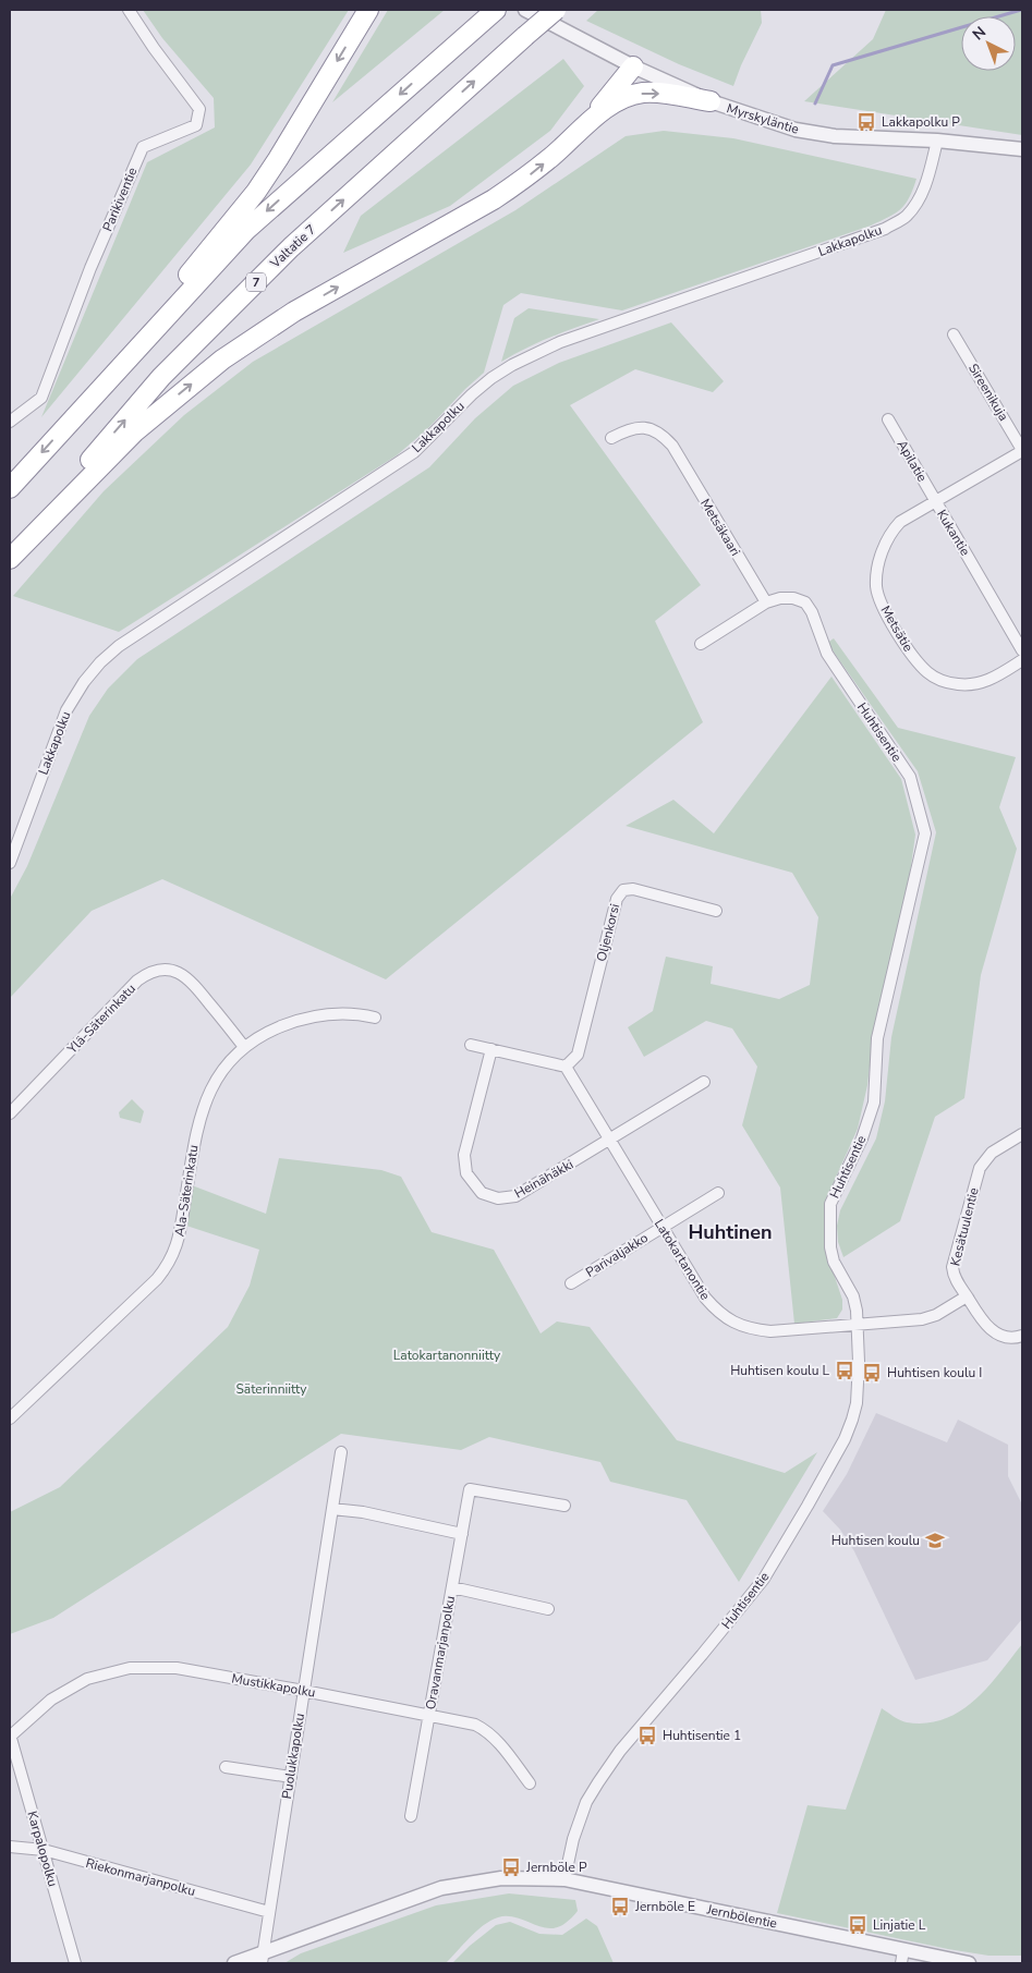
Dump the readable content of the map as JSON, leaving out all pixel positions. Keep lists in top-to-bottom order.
{
  "streets": {
    "highway": ["Valtatie 7", "7"],
    "street": [
      "Myrskyläntie",
      "Parikiventie",
      "Lakkapolku",
      "Sireenikuja",
      "Apilatie",
      "Metsäkaari",
      "Kukantie",
      "Metsätie",
      "Huhtisentie",
      "Oljenkorsi",
      "Ylä-Säterinkatu",
      "Heinähäkki",
      "Ala-Säterinkatu",
      "Kesätuulentie",
      "Parivaljakko",
      "Latokartanontie",
      "Oravanmarjanpolku",
      "Mustikkapolku",
      "Puolukkapolku",
      "Karpalopolku",
      "Riekonmarjanpolku",
      "Jernbölentie"
    ]
  },
  "crossings": [
    ["Myrskyläntie", "Lakkapolku"],
    ["Sireenikuja", "Kukantie"],
    ["Apilatie", "Kukantie"],
    ["Apilatie", "Metsätie"],
    ["Metsäkaari", "Huhtisentie"],
    ["Kukantie", "Metsätie"],
    ["Huhtisentie", "Latokartanontie"],
    ["Huhtisentie", "Jernbölentie"],
    ["Oljenkorsi", "Latokartanontie"],
    ["Ylä-Säterinkatu", "Ala-Säterinkatu"],
    ["Heinähäkki", "Latokartanontie"],
    ["Kesätuulentie", "Latokartanontie"],
    ["Parivaljakko", "Latokartanontie"],
    ["Oravanmarjanpolku", "Mustikkapolku"],
    ["Mustikkapolku", "Puolukkapolku"],
    ["Mustikkapolku", "Karpalopolku"],
    ["Puolukkapolku", "Riekonmarjanpolku"],
    ["Puolukkapolku", "Jernbölentie"],
    ["Karpalopolku", "Riekonmarjanpolku"]
  ],
  "districts": ["Huhtinen"],
  "parks": ["Latokartanonniitty", "Säterinniitty"],
  "places": {
    "bus stop": [
      "Lakkapolku P",
      "Huhtisen koulu L",
      "Huhtisen koulu I",
      "Huhtisentie 1",
      "Jernböle P",
      "Jernböle E",
      "Linjatie L"
    ],
    "school or university": ["Huhtisen koulu"]
  },
  "north": "top left"
}
